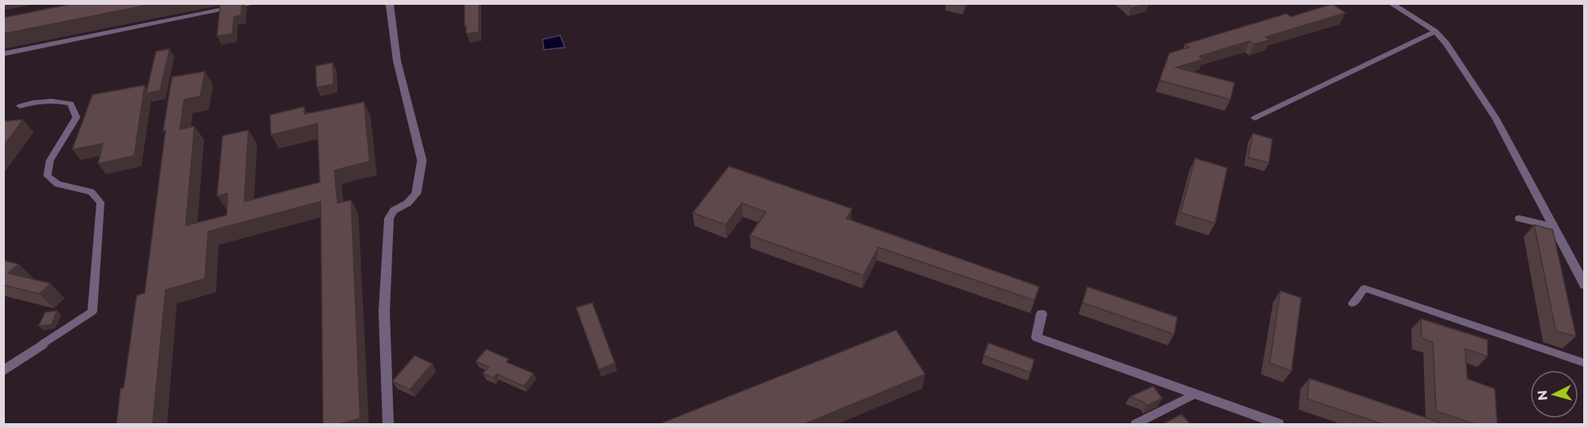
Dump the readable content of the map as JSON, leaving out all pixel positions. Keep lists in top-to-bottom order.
{
  "north": "left"
}
